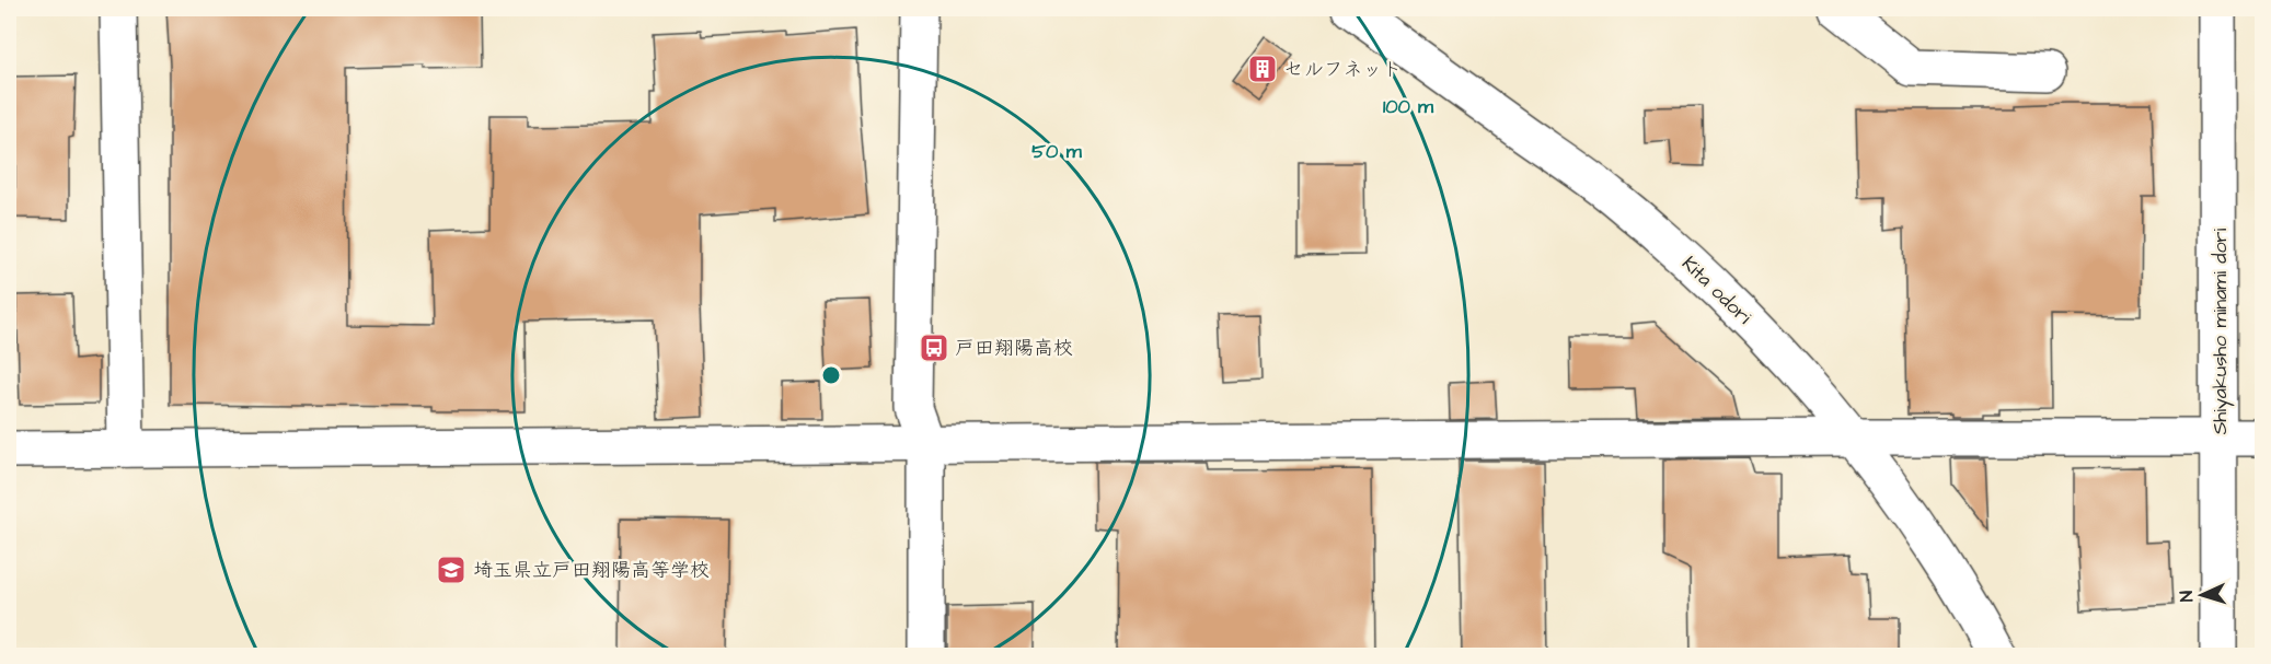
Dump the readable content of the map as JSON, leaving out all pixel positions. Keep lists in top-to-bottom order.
{
  "streets": {
    "street": ["Kita odori", "Shiyakusho minami dori"]
  },
  "places": {
    "building": ["セルフネット"],
    "bus stop": ["戸田翔陽高校"],
    "school or university": ["埼玉県立戸田翔陽高等学校"]
  },
  "north": "left",
  "rings": ["100 m", "50 m"]
}
